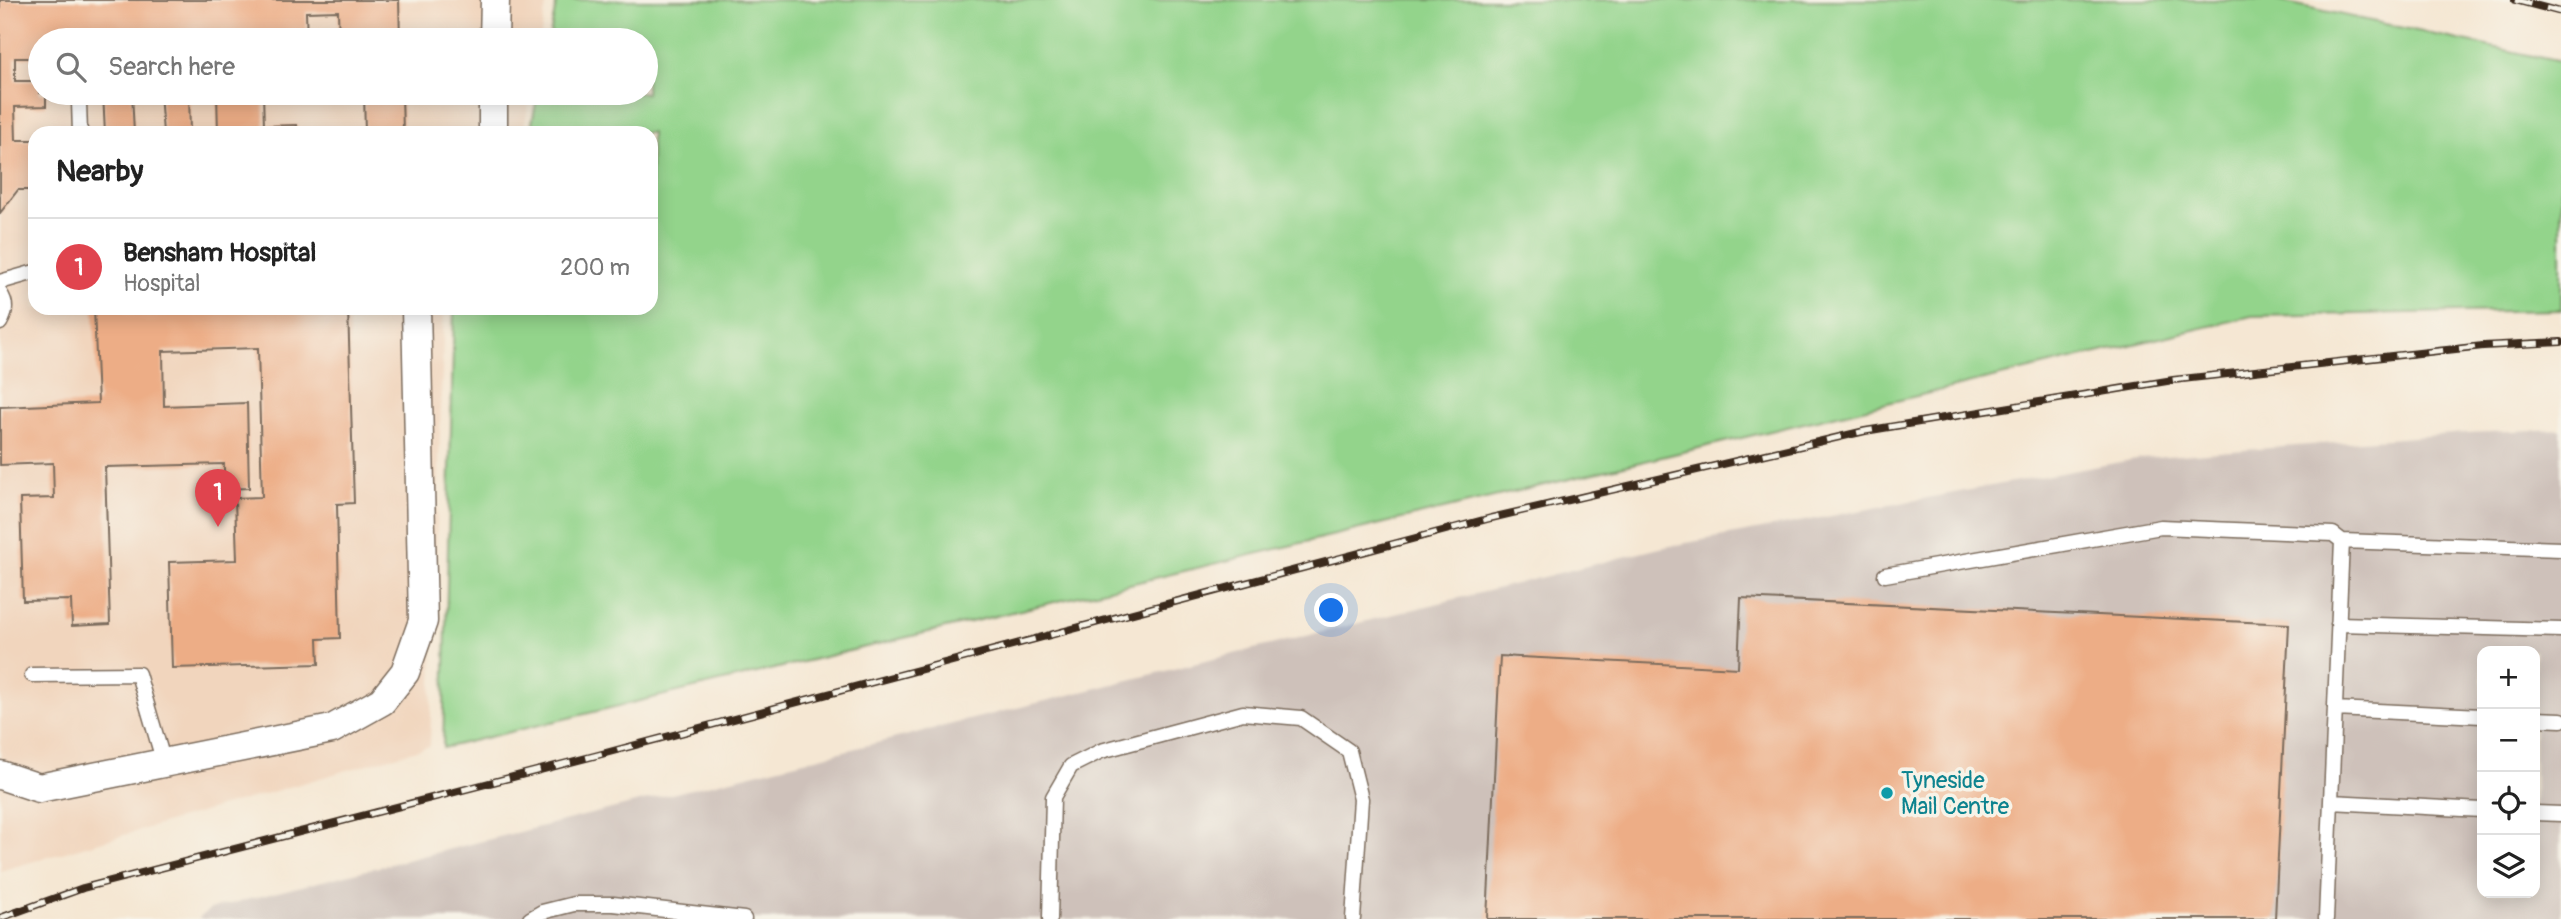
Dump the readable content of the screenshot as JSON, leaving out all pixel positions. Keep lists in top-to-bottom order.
{
  "places": ["Tyneside Mail Centre"],
  "page": {
    "search": "Search here",
    "heading": "Nearby",
    "list": [
      {
        "mark": "1",
        "name": "Bensham Hospital",
        "note": "Hospital",
        "value": "200 m"
      }
    ],
    "pins": "1",
    "map_buttons": ["+", "−"]
  }
}
